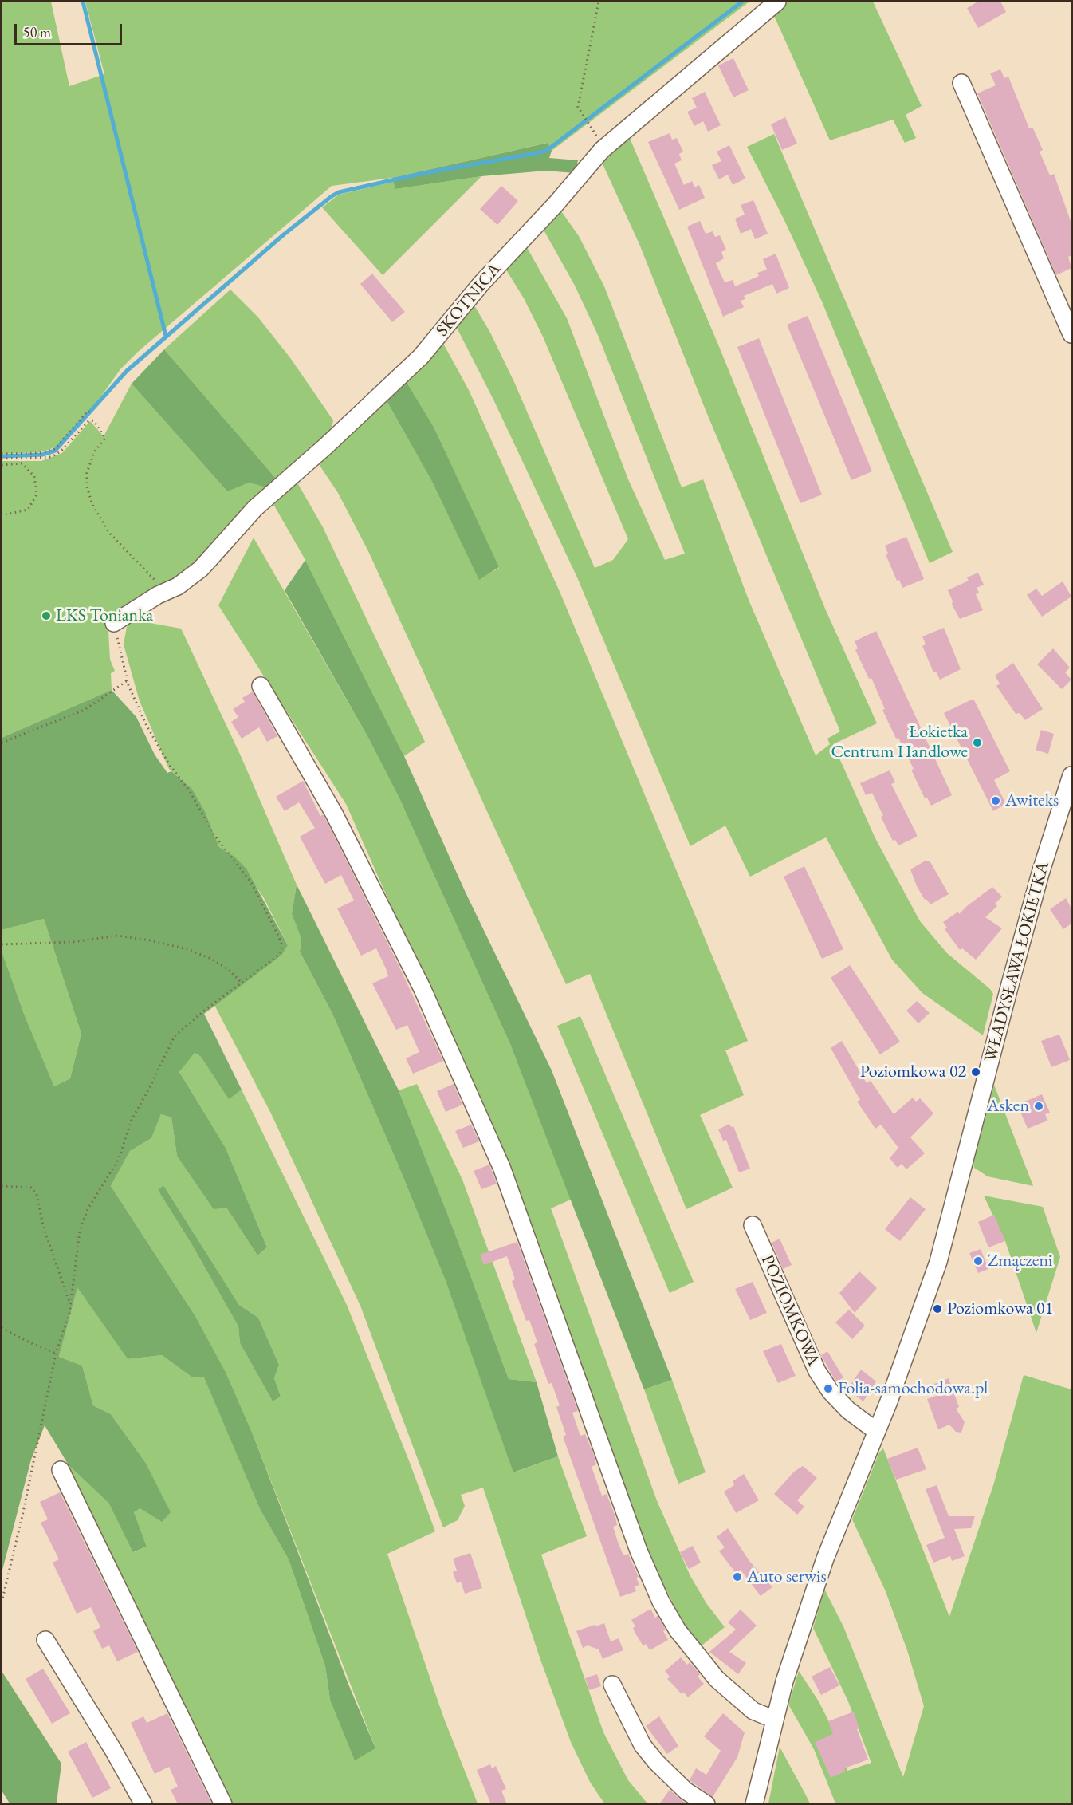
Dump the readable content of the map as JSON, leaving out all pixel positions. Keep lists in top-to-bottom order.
{
  "streets": {
    "street": ["SKOTNICA", "WŁADYSŁAWA ŁOKIETKA", "POZIOMKOWA"]
  },
  "crossings": [
    ["WŁADYSŁAWA ŁOKIETKA", "POZIOMKOWA"]
  ],
  "places": [
    "LKS Tonianka",
    "Łokietka Centrum Handlowe",
    "Awiteks",
    "Poziomkowa 02",
    "Asken",
    "Zmączeni",
    "Poziomkowa 01",
    "Folia-samochodowa.pl",
    "Auto serwis"
  ],
  "scale_bar": "50 m"
}
